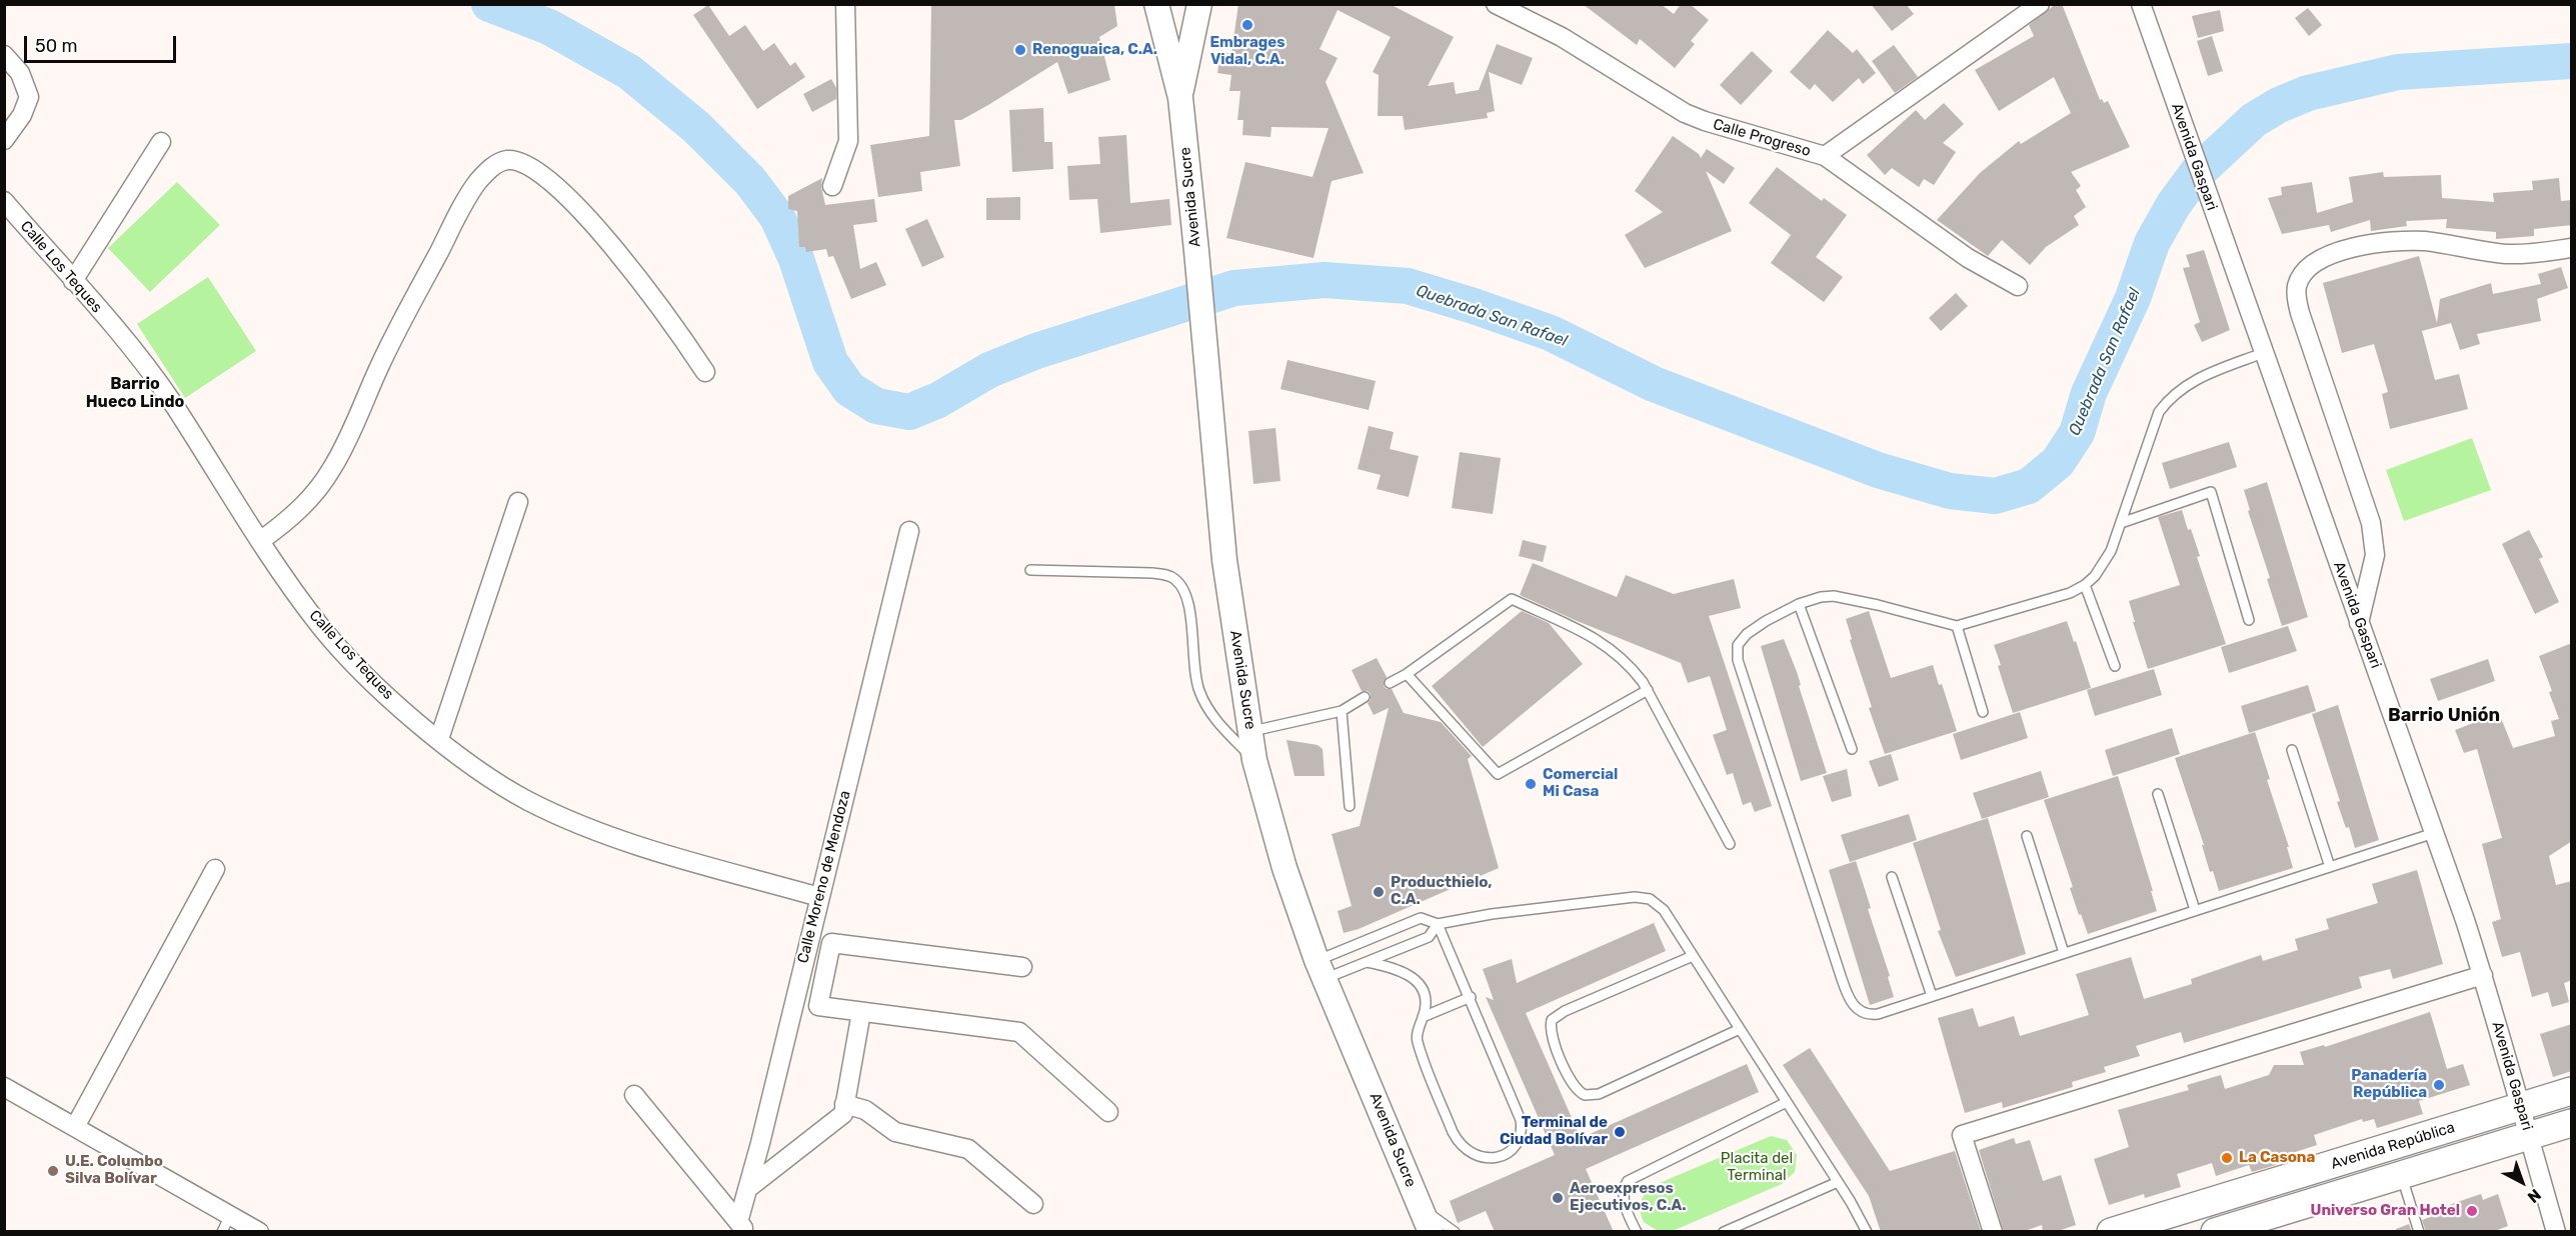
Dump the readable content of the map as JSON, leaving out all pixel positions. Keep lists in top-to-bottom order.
{
  "streets": {
    "main road": ["Avenida República"],
    "street": [
      "Calle Progreso",
      "Avenida Gaspari",
      "Avenida Sucre",
      "Calle Los Teques",
      "Calle Moreno de Mendoza"
    ]
  },
  "crossings": [
    ["Avenida Gaspari", "Avenida República"],
    ["Calle Los Teques", "Calle Moreno de Mendoza"]
  ],
  "districts": ["Barrio Hueco Lindo", "Barrio Unión"],
  "water": ["Quebrada San Rafael"],
  "parks": ["Placita del Terminal"],
  "places": [
    "Embrages Vidal, C.A.",
    "Renoguaica, C.A.",
    "Comercial Mi Casa",
    "Producthielo, C.A.",
    "Panadería República",
    "Terminal de Ciudad Bolívar",
    "La Casona",
    "U.E. Columbo Silva Bolívar",
    "Aeroexpresos Ejecutivos, C.A.",
    "Universo Gran Hotel"
  ],
  "scale_bar": "50 m",
  "north": "bottom right"
}
